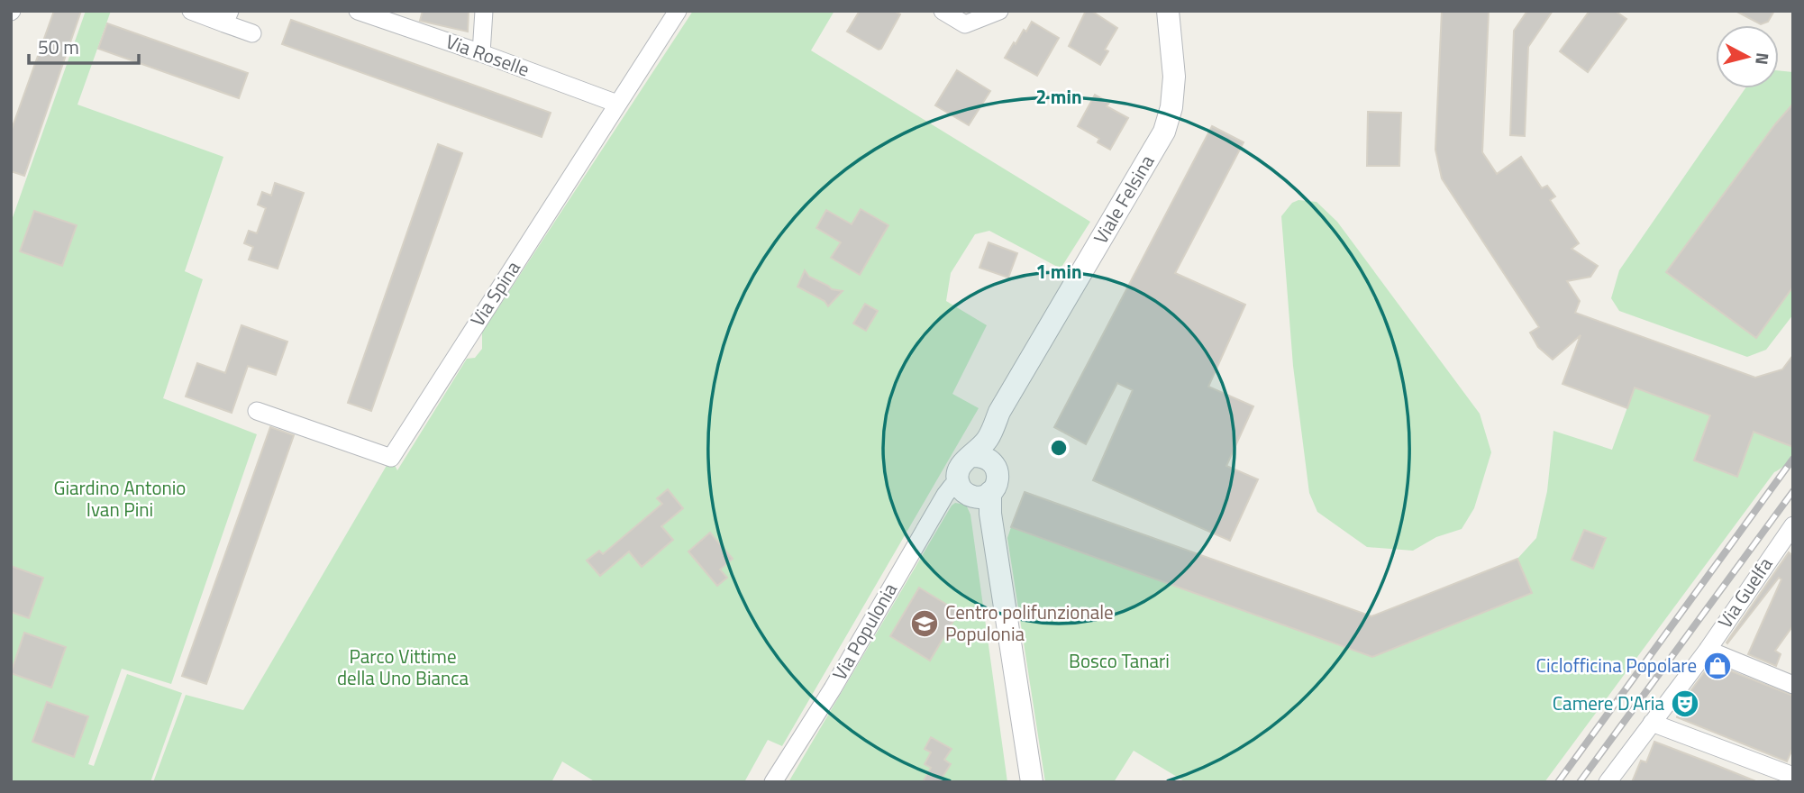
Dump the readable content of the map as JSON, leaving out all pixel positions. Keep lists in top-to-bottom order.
{
  "streets": {
    "street": [
      "Via Roselle",
      "Viale Felsina",
      "Via Spina",
      "Via Guelfa",
      "Via Populonia"
    ]
  },
  "crossings": [
    ["Via Roselle", "Via Spina"],
    ["Viale Felsina", "Via Populonia"]
  ],
  "parks": ["Giardino Antonio Ivan Pini", "Parco Vittime della Uno Bianca", "Bosco Tanari"],
  "places": {
    "school or university": ["Centro polifunzionale Populonia"],
    "shop": ["Ciclofficina Popolare"],
    "theatre": ["Camere D'Aria"]
  },
  "scale_bar": "50 m",
  "north": "right",
  "rings": ["2 min", "1 min"]
}
